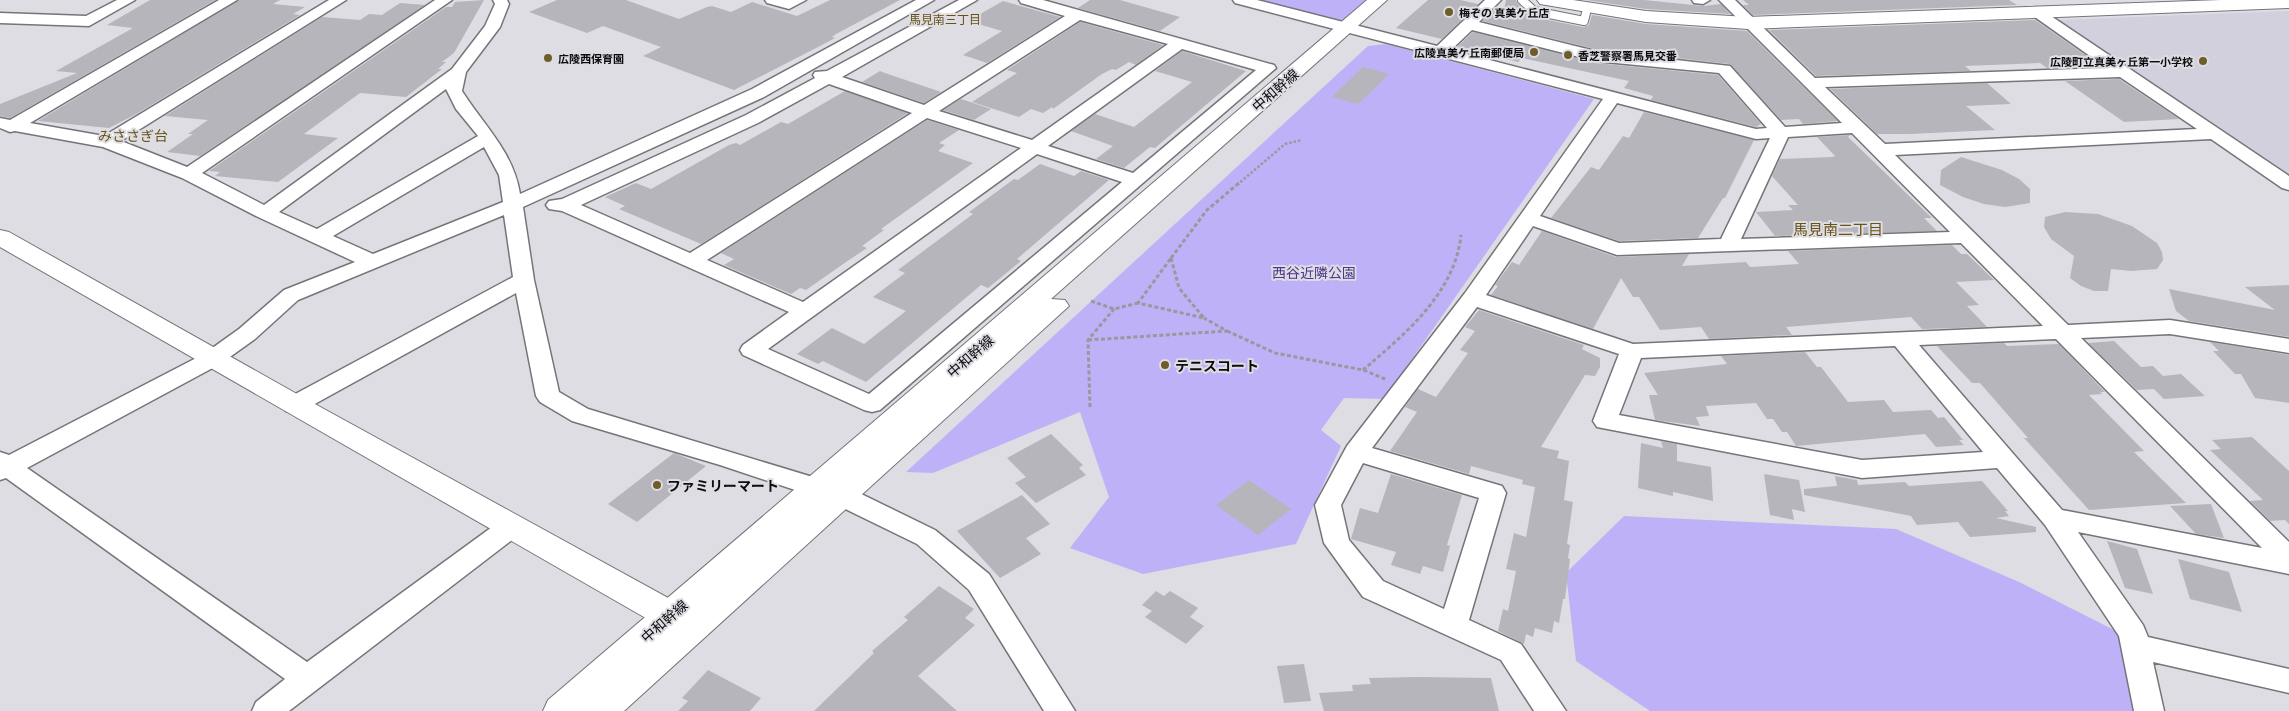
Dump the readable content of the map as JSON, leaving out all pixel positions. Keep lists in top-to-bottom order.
{
  "streets": {
    "street": ["中和幹線"]
  },
  "districts": ["馬見南三丁目", "みささぎ台", "馬見南二丁目"],
  "parks": ["西谷近隣公園"],
  "places": [
    "梅ぞの 真美ケ丘店",
    "広陵真美ケ丘南郵便局",
    "香芝警察署馬見交番",
    "広陵西保育園",
    "広陵町立真美ヶ丘第一小学校",
    "テニスコート",
    "ファミリーマート"
  ]
}
